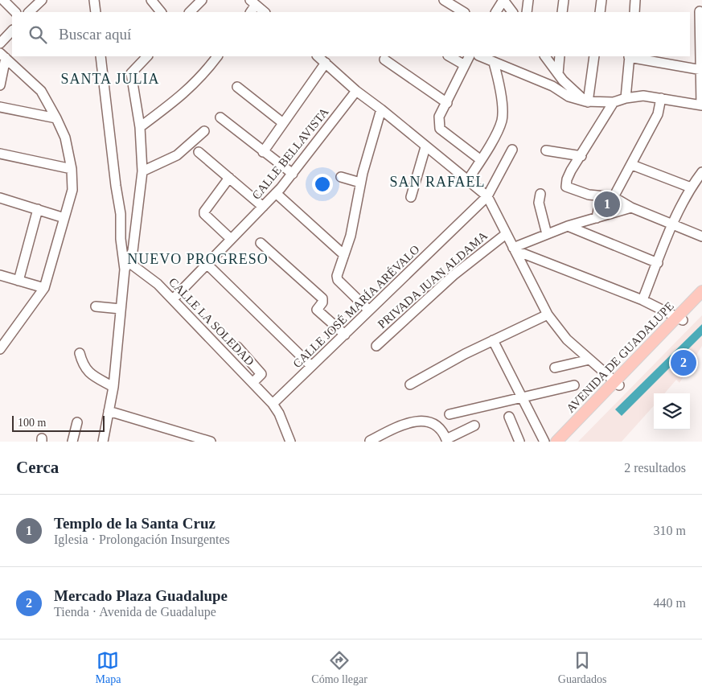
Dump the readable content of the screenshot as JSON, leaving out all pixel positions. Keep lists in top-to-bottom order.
{
  "streets": {
    "main road": ["AVENIDA DE GUADALUPE"],
    "street": [
      "CALLE BELLAVISTA",
      "PRIVADA JUAN ALDAMA",
      "CALLE JOSÉ MARÍA ARÉVALO",
      "CALLE LA SOLEDAD"
    ]
  },
  "crossings": [
    ["CALLE BELLAVISTA", "CALLE LA SOLEDAD"],
    ["CALLE JOSÉ MARÍA ARÉVALO", "CALLE LA SOLEDAD"]
  ],
  "districts": ["SANTA JULIA", "SAN RAFAEL", "NUEVO PROGRESO"],
  "scale_bar": "100 m",
  "page": {
    "search": "Buscar aquí",
    "pins": ["1", "2"],
    "scale": "100 m",
    "heading": ["Cerca", "2 resultados"],
    "list": [
      {
        "mark": "1",
        "name": "Templo de la Santa Cruz",
        "note": "Iglesia · Prolongación Insurgentes",
        "value": "310 m"
      },
      {
        "mark": "2",
        "name": "Mercado Plaza Guadalupe",
        "note": "Tienda · Avenida de Guadalupe",
        "value": "440 m"
      }
    ],
    "nav": ["Mapa", "Cómo llegar", "Guardados"]
  }
}
